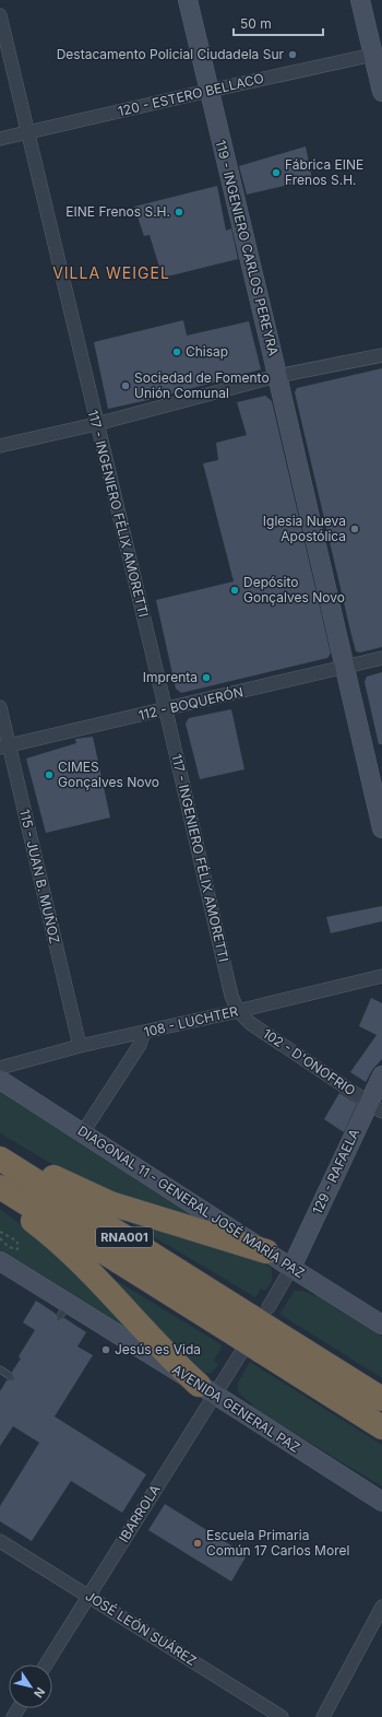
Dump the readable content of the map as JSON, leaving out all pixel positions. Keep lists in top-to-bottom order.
{
  "streets": {
    "highway": ["RNA001"],
    "street": [
      "120 - ESTERO BELLACO",
      "119 - INGENIERO CARLOS PEREYRA",
      "117 - INGENIERO FÉLIX AMORETTI",
      "112 - BOQUERÓN",
      "115 - JUAN B. MUÑOZ",
      "108 - LUCHTER",
      "102 - D'ONOFRIO",
      "129 - RAFAELA",
      "DIAGONAL 11 - GENERAL JOSÉ MARÍA PAZ",
      "AVENIDA GENERAL PAZ",
      "IBARROLA",
      "JOSÉ LEÓN SUÁREZ"
    ]
  },
  "crossings": [
    ["120 - ESTERO BELLACO", "119 - INGENIERO CARLOS PEREYRA"],
    ["120 - ESTERO BELLACO", "117 - INGENIERO FÉLIX AMORETTI"],
    ["119 - INGENIERO CARLOS PEREYRA", "112 - BOQUERÓN"],
    ["117 - INGENIERO FÉLIX AMORETTI", "112 - BOQUERÓN"],
    ["117 - INGENIERO FÉLIX AMORETTI", "108 - LUCHTER"],
    ["117 - INGENIERO FÉLIX AMORETTI", "102 - D'ONOFRIO"],
    ["112 - BOQUERÓN", "115 - JUAN B. MUÑOZ"],
    ["115 - JUAN B. MUÑOZ", "108 - LUCHTER"],
    ["108 - LUCHTER", "102 - D'ONOFRIO"],
    ["102 - D'ONOFRIO", "129 - RAFAELA"],
    ["129 - RAFAELA", "DIAGONAL 11 - GENERAL JOSÉ MARÍA PAZ"],
    ["129 - RAFAELA", "IBARROLA"],
    ["DIAGONAL 11 - GENERAL JOSÉ MARÍA PAZ", "IBARROLA"],
    ["RNA001", "IBARROLA"],
    ["AVENIDA GENERAL PAZ", "IBARROLA"],
    ["IBARROLA", "JOSÉ LEÓN SUÁREZ"]
  ],
  "districts": ["VILLA WEIGEL"],
  "places": [
    "Destacamento Policial Ciudadela Sur",
    "Fábrica EINE Frenos S.H.",
    "EINE Frenos S.H.",
    "Chisap",
    "Sociedad de Fomento Unión Comunal",
    "Iglesia Nueva Apostólica",
    "Depósito Gonçalves Novo",
    "Imprenta",
    "CIMES Gonçalves Novo",
    "Jesús es Vida",
    "Escuela Primaria Común 17 Carlos Morel"
  ],
  "scale_bar": "50 m",
  "north": "bottom right"
}
